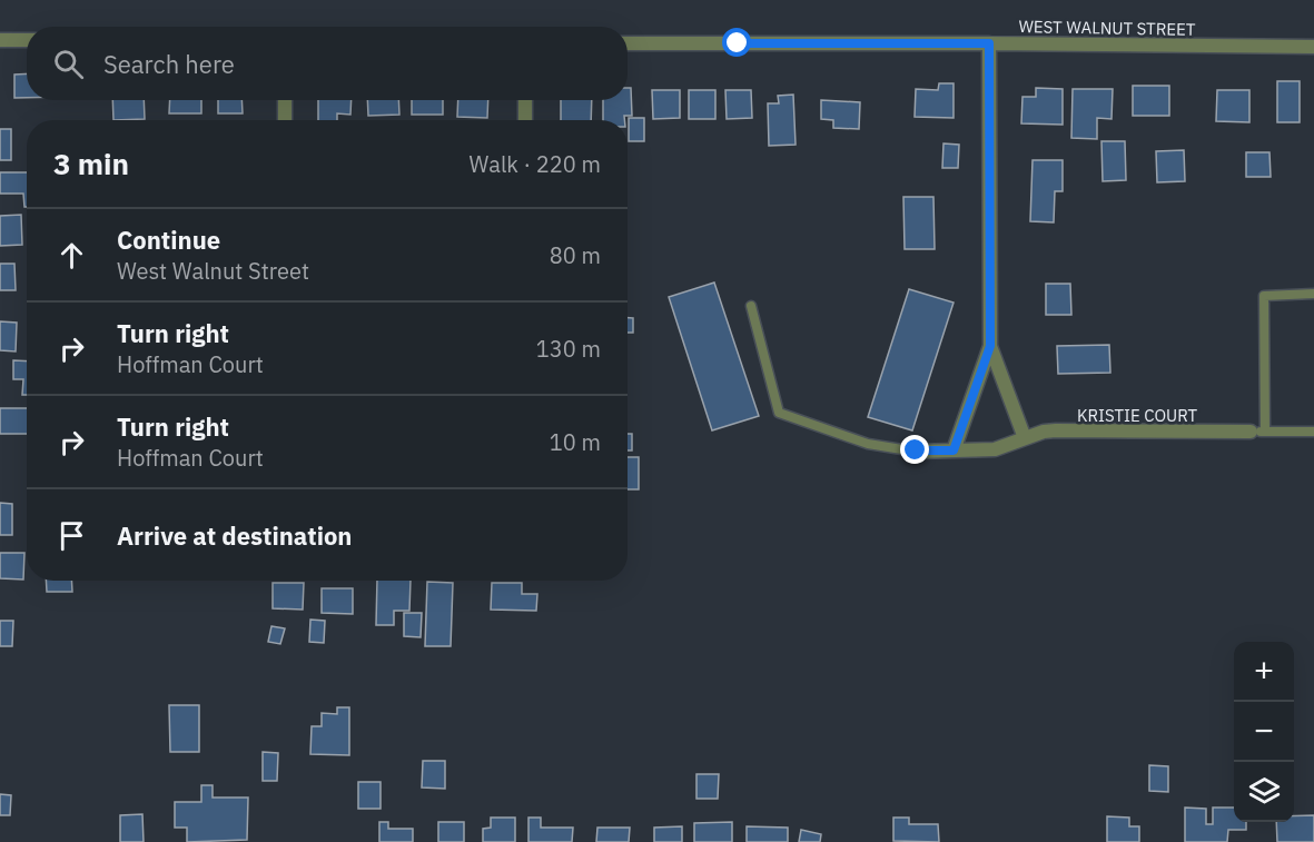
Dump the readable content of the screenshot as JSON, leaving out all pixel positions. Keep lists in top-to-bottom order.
{
  "streets": {
    "street": ["WEST WALNUT STREET", "KRISTIE COURT"]
  },
  "page": {
    "search": "Search here",
    "heading": ["3 min", "Walk · 220 m"],
    "list": [
      ["Continue", "West Walnut Street", "80 m"],
      ["Turn right", "Hoffman Court", "130 m"],
      ["Turn right", "Hoffman Court", "10 m"],
      "Arrive at destination"
    ],
    "map_buttons": ["+", "−"]
  }
}
